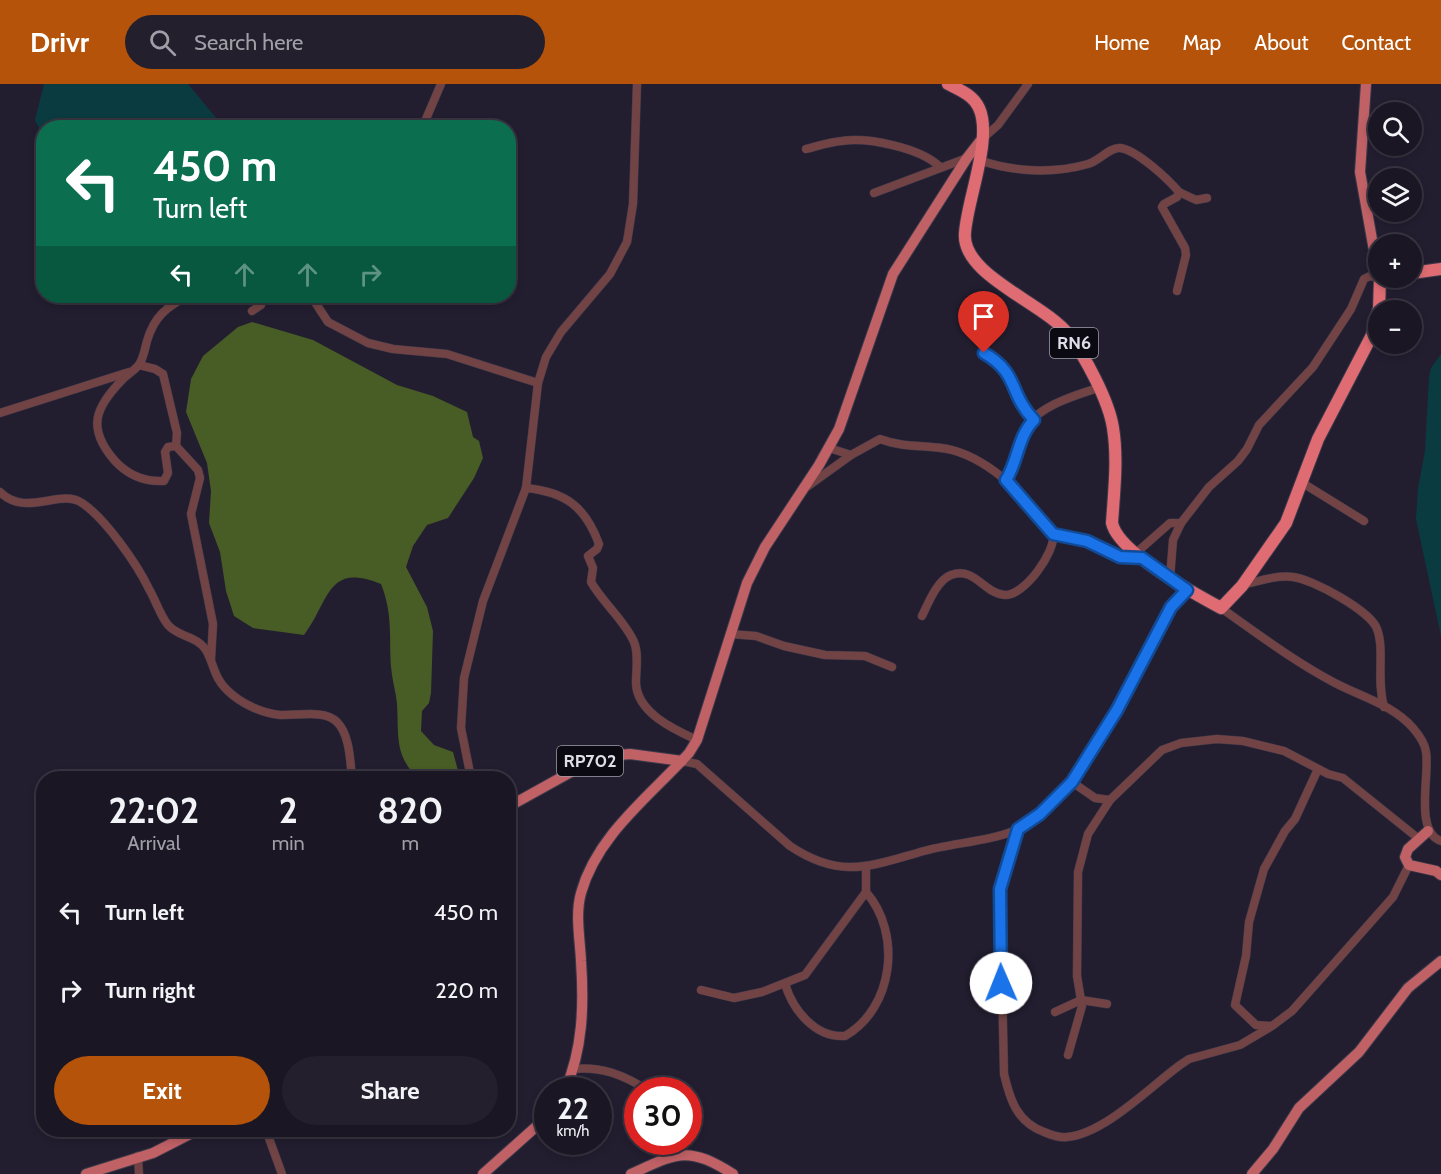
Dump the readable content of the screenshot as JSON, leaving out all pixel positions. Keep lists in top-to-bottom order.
{
  "streets": {
    "highway": ["RN6"],
    "main road": ["RP702"]
  },
  "page": {
    "header": "Drivr",
    "search": "Search here",
    "nav": [
      "Home",
      "Map",
      "About",
      "Contact"
    ],
    "map_buttons": ["+", "−"],
    "turn": ["450 m", "Turn left"],
    "eta": [
      "22:02",
      "Arrival",
      "2",
      "min",
      "820",
      "m"
    ],
    "list": [
      {
        "name": "Turn left",
        "value": "450 m"
      },
      {
        "name": "Turn right",
        "value": "220 m"
      }
    ],
    "buttons": ["Exit", "Share"],
    "speed": "22 km/h",
    "limit": "30"
  }
}
